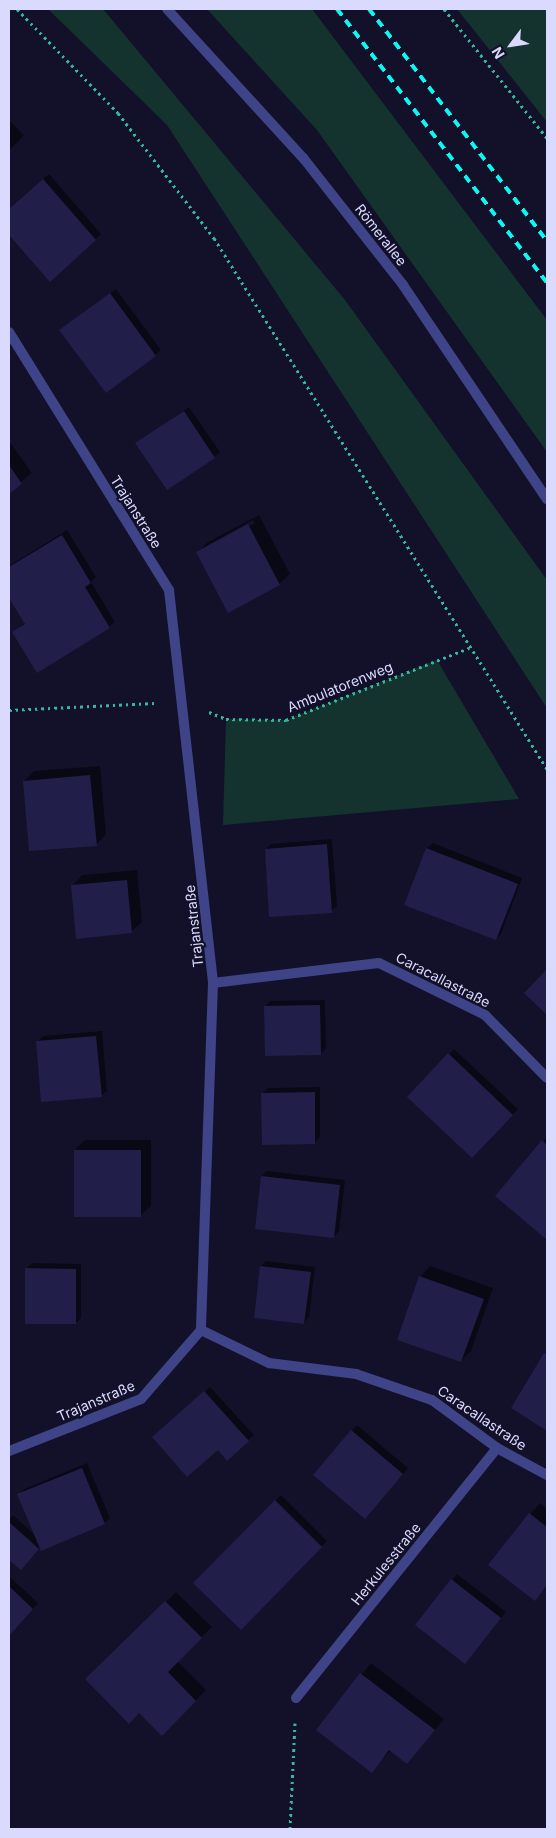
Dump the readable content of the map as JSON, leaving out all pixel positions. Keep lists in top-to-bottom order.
{
  "streets": {
    "street": [
      "Römerallee",
      "Trajanstraße",
      "Caracallastraße",
      "Herkulesstraße"
    ],
    "path": ["Ambulatorenweg"]
  },
  "crossings": [
    ["Trajanstraße", "Ambulatorenweg"],
    ["Trajanstraße", "Caracallastraße"],
    ["Caracallastraße", "Herkulesstraße"]
  ],
  "north": "bottom left"
}
